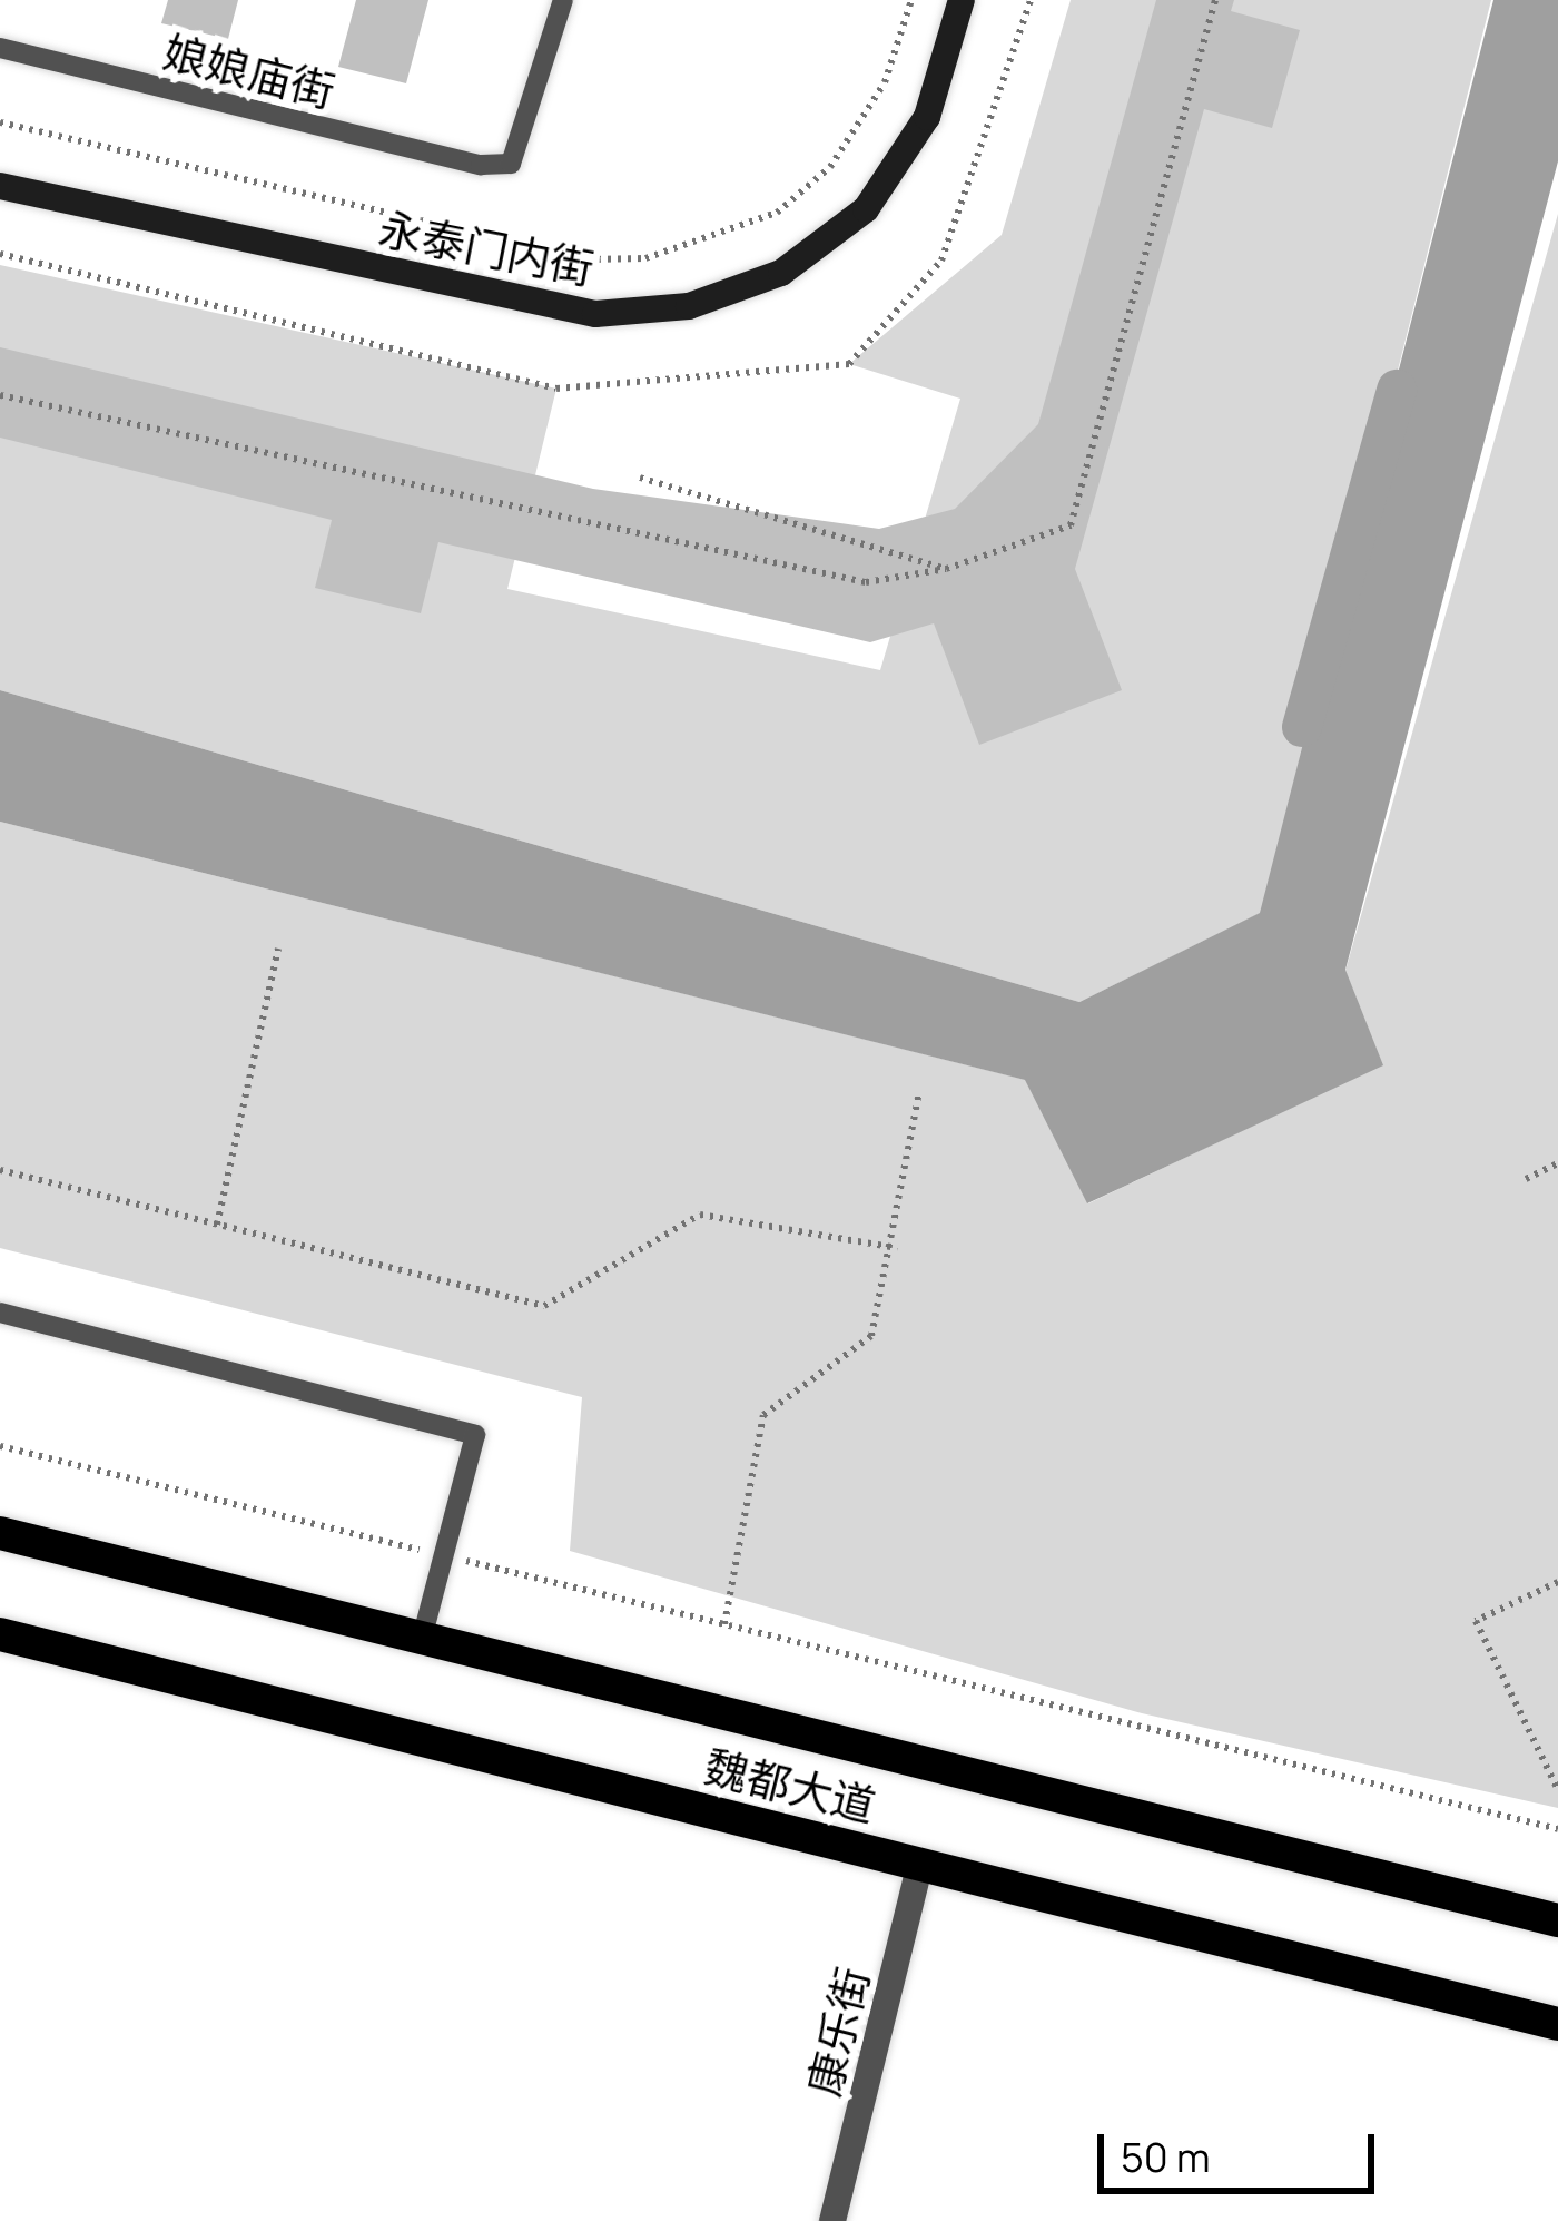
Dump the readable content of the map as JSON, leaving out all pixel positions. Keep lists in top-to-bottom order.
{
  "streets": {
    "main road": ["永泰门内街", "魏都大道"],
    "street": ["康乐街"],
    "lane": ["娘娘庙街"]
  },
  "crossings": [
    ["魏都大道", "康乐街"]
  ],
  "scale_bar": "50 m"
}
